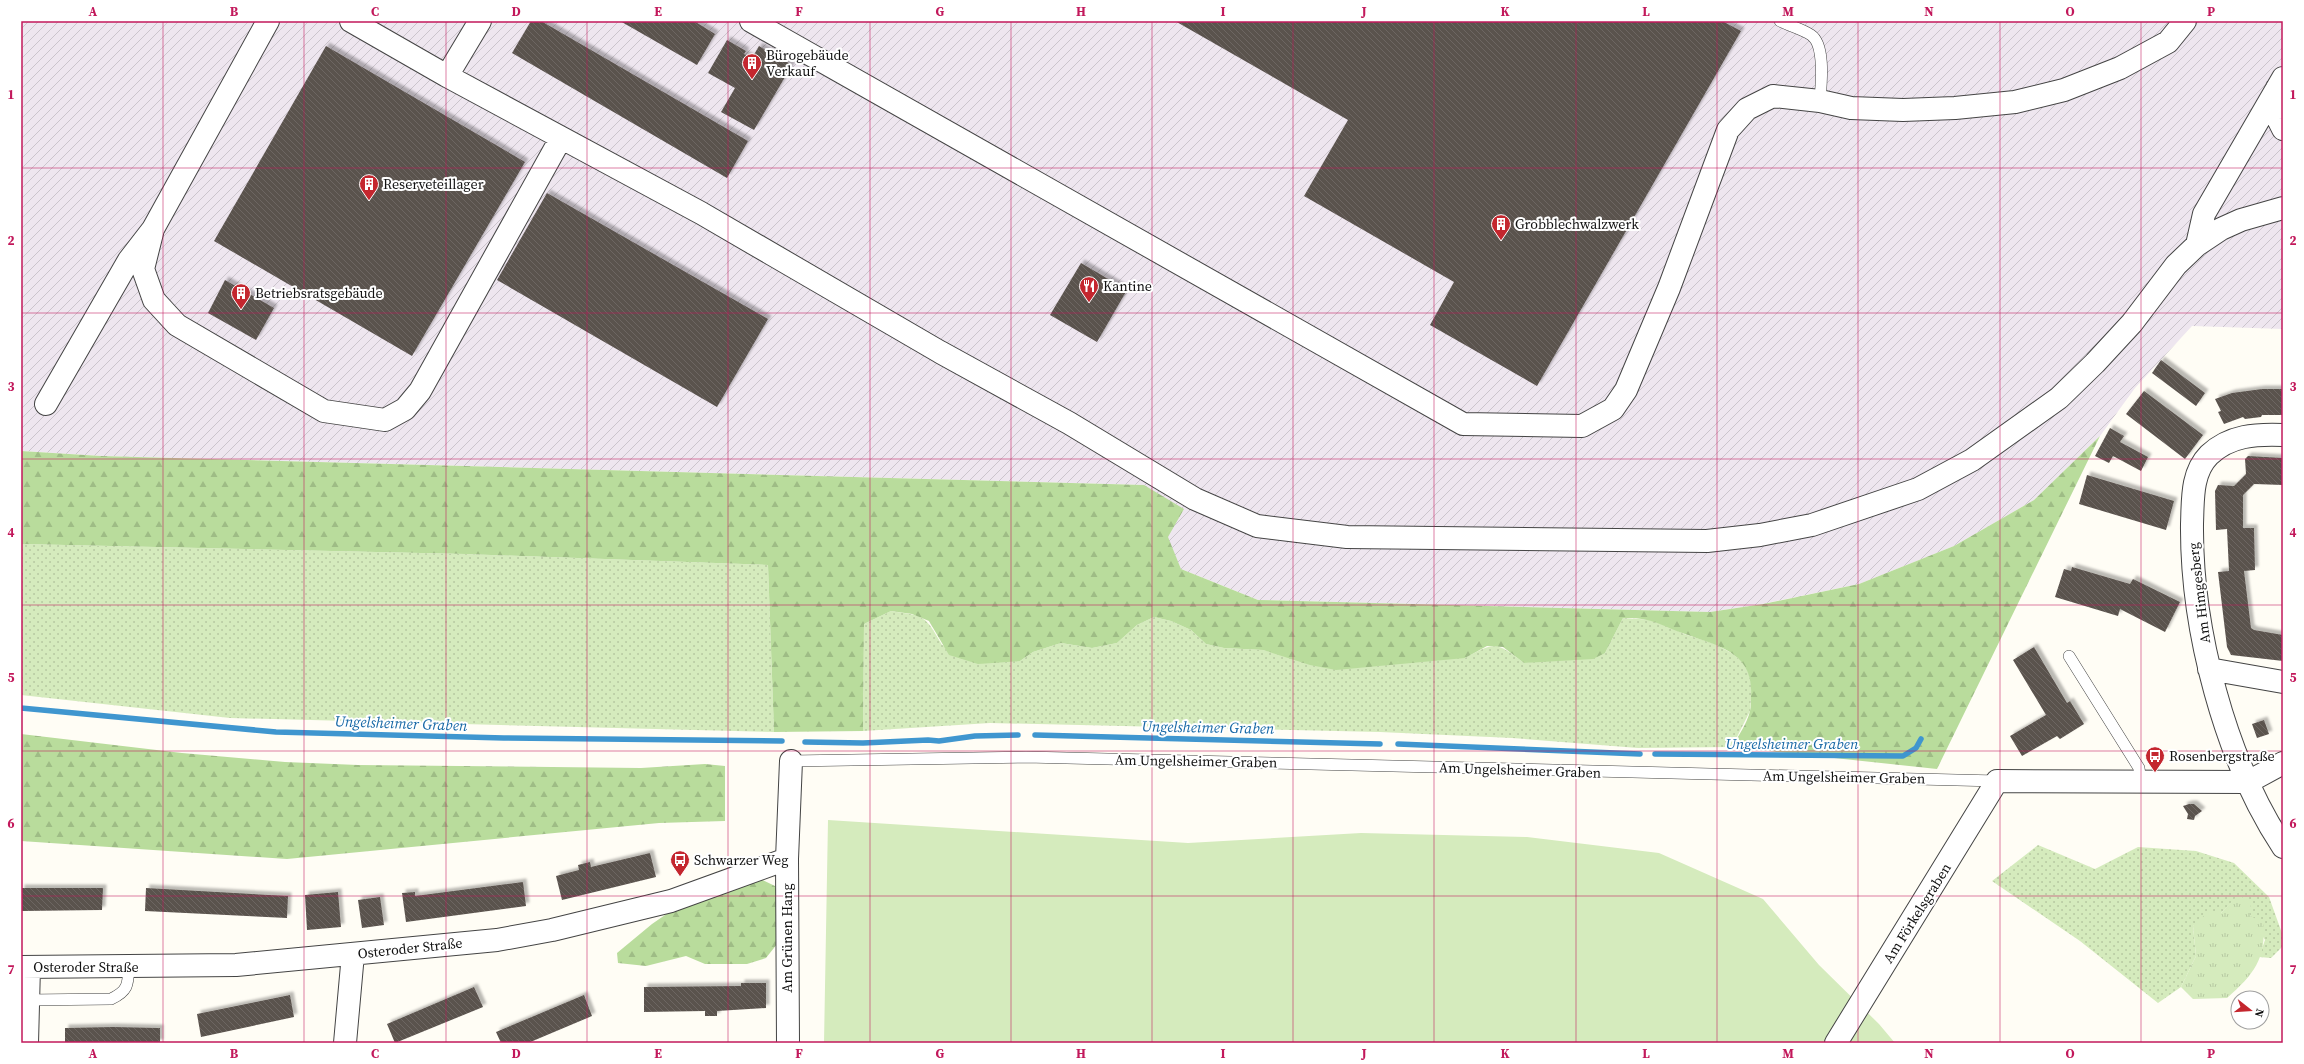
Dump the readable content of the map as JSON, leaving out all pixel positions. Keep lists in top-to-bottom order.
{
  "streets": {
    "street": [
      "Am Himgesberg",
      "Am Ungelsheimer Graben",
      "Am Förkelsgraben",
      "Am Grünen Hang",
      "Osteroder Straße"
    ]
  },
  "crossings": [
    ["Am Himgesberg", "Am Ungelsheimer Graben"],
    ["Am Ungelsheimer Graben", "Am Förkelsgraben"],
    ["Am Ungelsheimer Graben", "Am Grünen Hang"],
    ["Am Grünen Hang", "Osteroder Straße"]
  ],
  "water": ["Ungelsheimer Graben"],
  "places": {
    "building": [
      "Bürogebäude Verkauf",
      "Reserveteillager",
      "Grobblechwalzwerk",
      "Betriebsratsgebäude"
    ],
    "restaurant": ["Kantine"],
    "bus stop": ["Rosenbergstraße", "Schwarzer Weg"]
  },
  "north": "right",
  "grid": {
    "columns": [
      "A",
      "B",
      "C",
      "D",
      "E",
      "F",
      "G",
      "H",
      "I",
      "J",
      "K",
      "L",
      "M",
      "N",
      "O",
      "P"
    ],
    "rows": [
      "1",
      "2",
      "3",
      "4",
      "5",
      "6",
      "7"
    ]
  }
}
